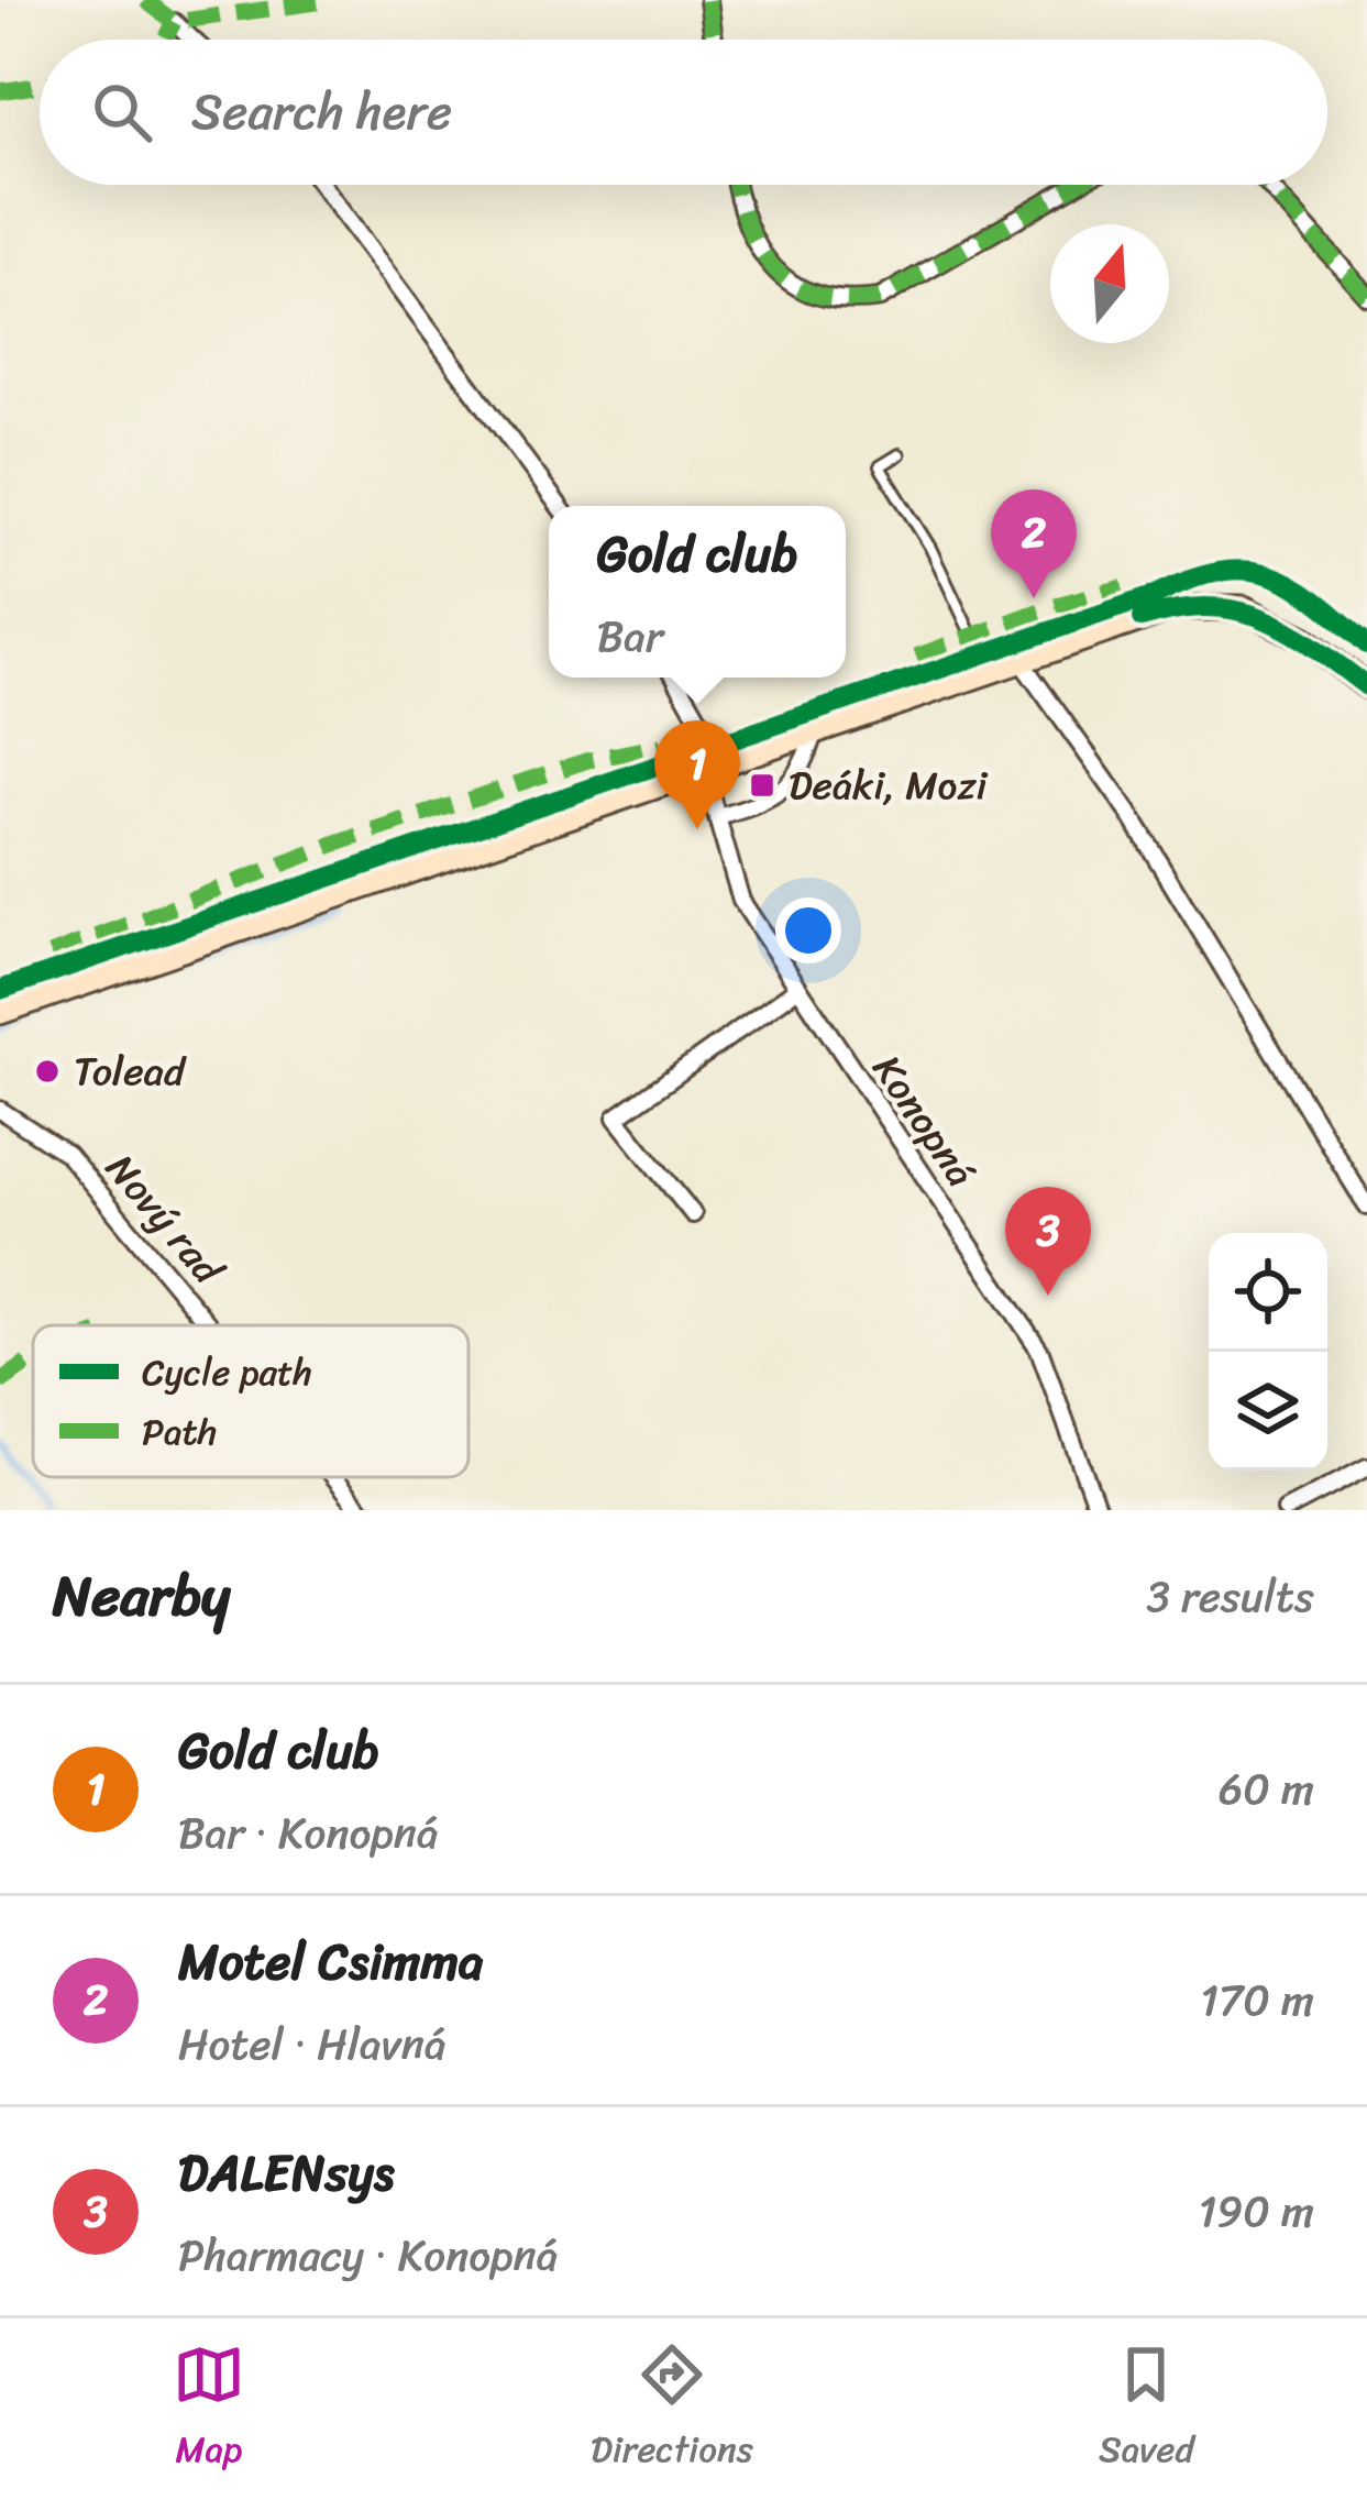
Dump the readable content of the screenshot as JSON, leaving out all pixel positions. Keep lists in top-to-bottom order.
{
  "streets": {
    "street": ["Konopná", "Nový rad"]
  },
  "places": {
    "transit": ["Deáki, Mozi"],
    "other": ["Tolead"]
  },
  "legend": ["Cycle path", "Path"],
  "north": "top",
  "page": {
    "search": "Search here",
    "pins": ["2", "1", "3"],
    "popup": ["Gold club", "Bar"],
    "heading": ["Nearby", "3 results"],
    "list": [
      {
        "mark": "1",
        "name": "Gold club",
        "note": "Bar · Konopná",
        "value": "60 m"
      },
      {
        "mark": "2",
        "name": "Motel Csimma",
        "note": "Hotel · Hlavná",
        "value": "170 m"
      },
      {
        "mark": "3",
        "name": "DALENsys",
        "note": "Pharmacy · Konopná",
        "value": "190 m"
      }
    ],
    "nav": ["Map", "Directions", "Saved"]
  }
}
